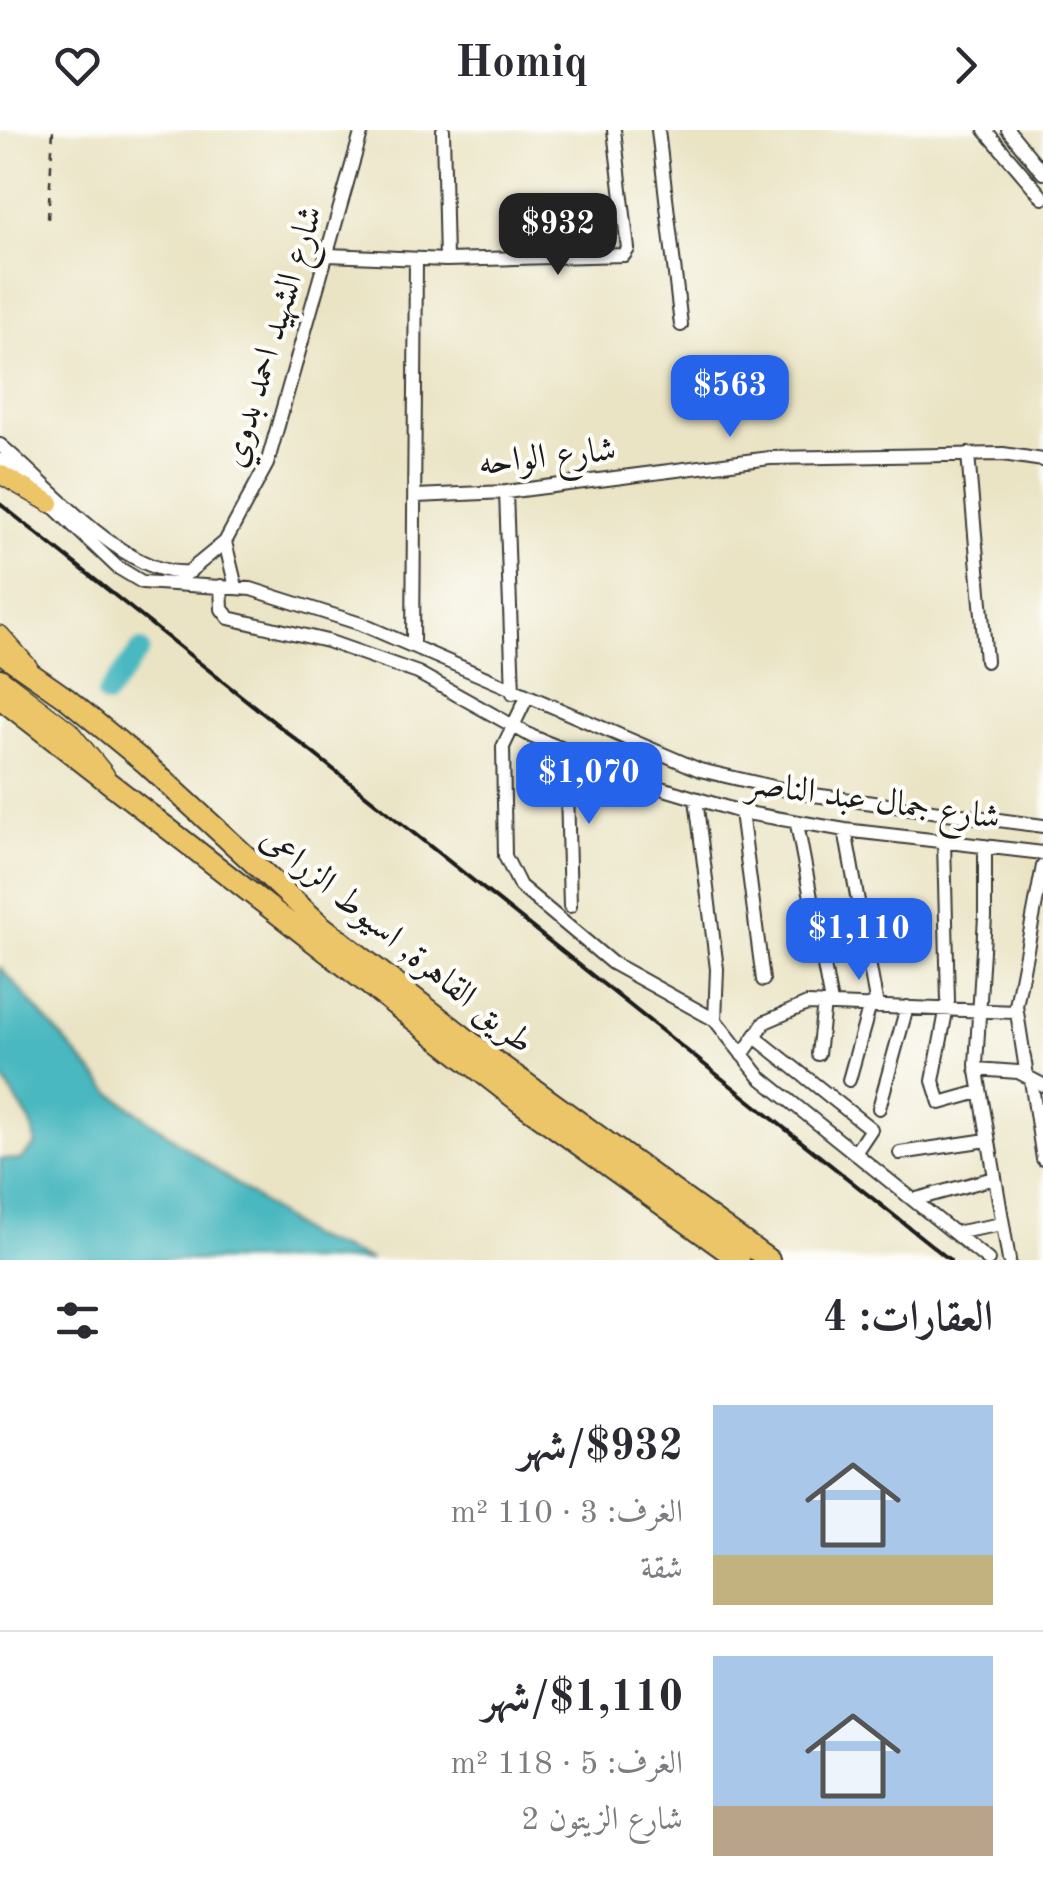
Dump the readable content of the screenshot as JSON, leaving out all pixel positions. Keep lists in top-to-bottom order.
{
  "streets": {
    "highway": ["طريق القاهرة, اسيوط الزراعى"],
    "street": ["شارع الشهيد احمد بدوي", "شارع الواحه", "شارع جمال عبد الناصر"]
  },
  "crossings": [
    ["شارع الشهيد احمد بدوي", "شارع جمال عبد الناصر"]
  ],
  "page": {
    "header": "Homiq",
    "price": [
      "$932",
      "$563",
      "$1,070",
      "$1,110"
    ],
    "heading": "العقارات: 4",
    "list": [
      {
        "name": "$932/شهر",
        "note": "الغرف: 3 · 110 m² · شقة"
      },
      {
        "name": "$1,110/شهر",
        "note": "الغرف: 5 · 118 m² · شارع الزيتون 2"
      }
    ]
  }
}
